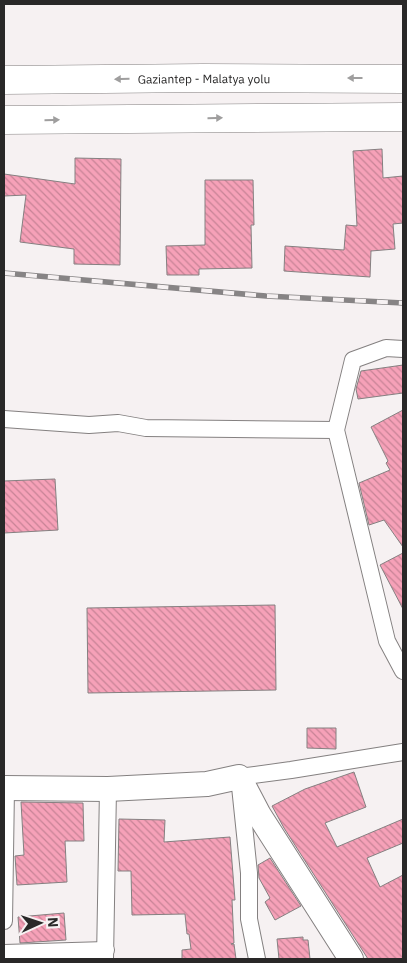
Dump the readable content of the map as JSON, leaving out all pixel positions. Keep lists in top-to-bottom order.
{
  "streets": {
    "highway": ["Gaziantep - Malatya yolu"]
  },
  "north": "right"
}
